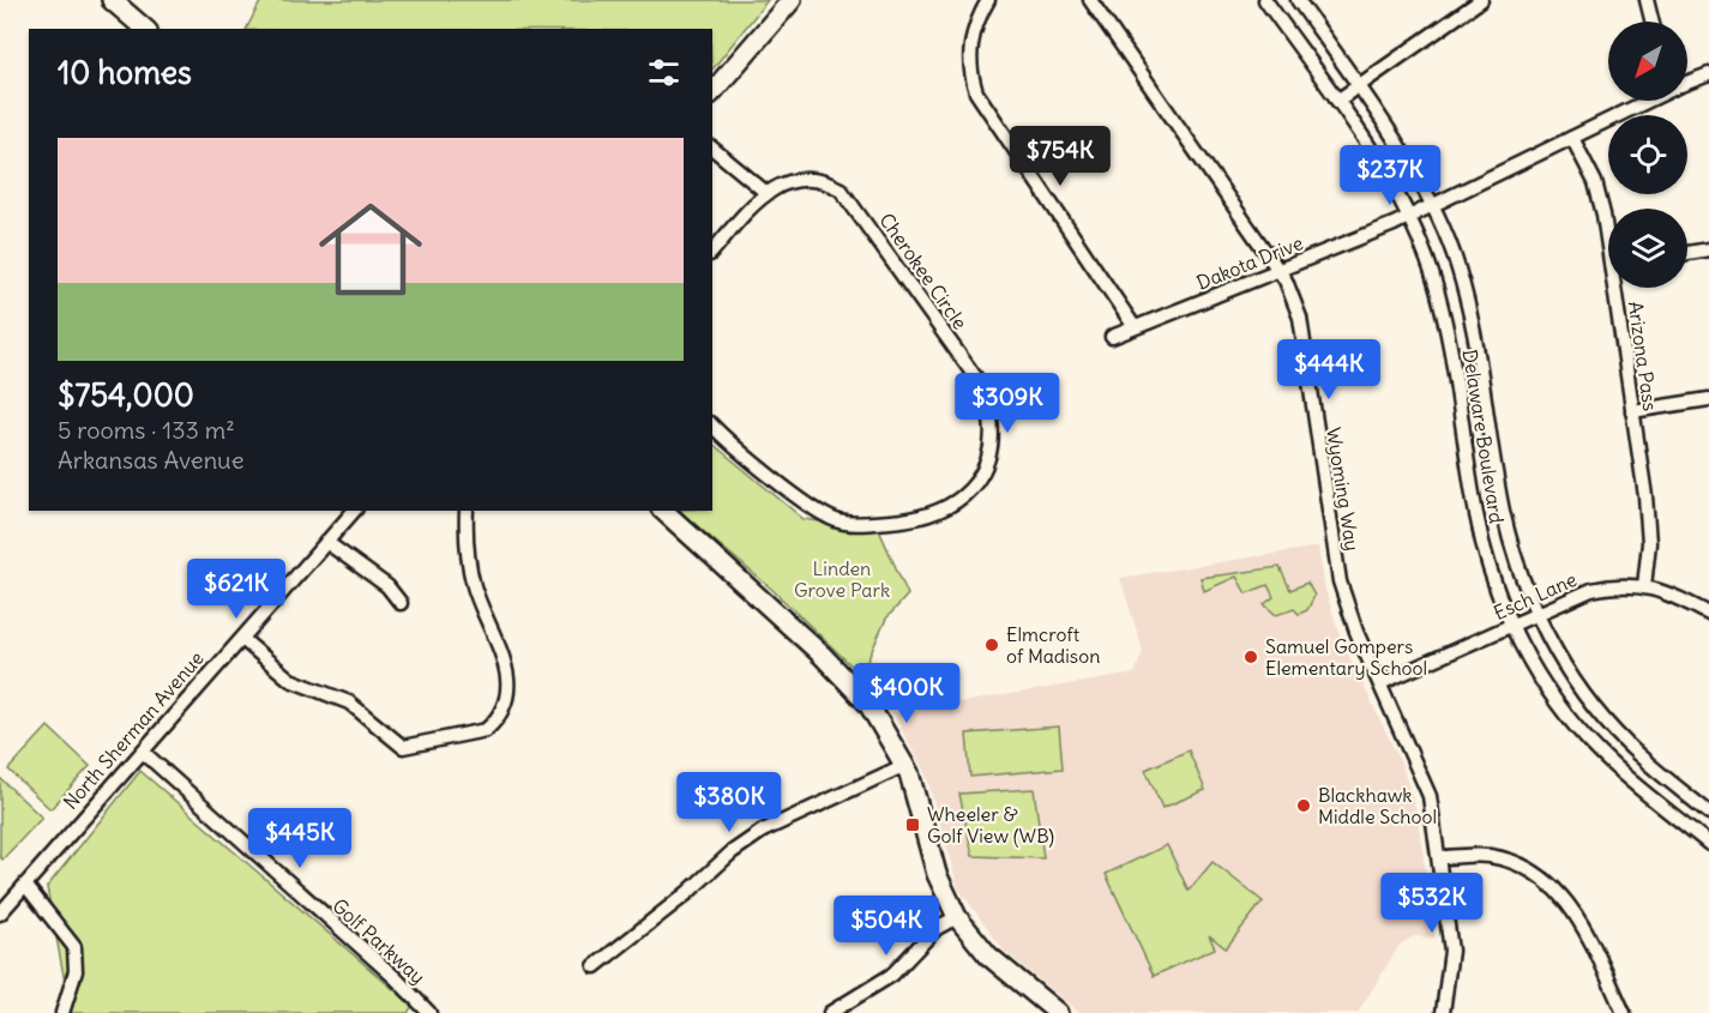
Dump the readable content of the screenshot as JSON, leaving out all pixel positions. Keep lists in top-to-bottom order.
{
  "streets": {
    "street": [
      "Dakota Drive",
      "Cherokee Circle",
      "Arizona Pass",
      "Delaware Boulevard",
      "Wyoming Way",
      "Esch Lane",
      "North Sherman Avenue",
      "Golf Parkway"
    ]
  },
  "crossings": [
    ["Dakota Drive", "Arizona Pass"],
    ["Dakota Drive", "Delaware Boulevard"],
    ["Dakota Drive", "Wyoming Way"],
    ["Arizona Pass", "Esch Lane"],
    ["Delaware Boulevard", "Esch Lane"],
    ["Wyoming Way", "Esch Lane"],
    ["North Sherman Avenue", "Golf Parkway"]
  ],
  "parks": ["Linden Grove Park"],
  "places": {
    "other": ["Elmcroft of Madison", "Samuel Gompers Elementary School", "Blackhawk Middle School"],
    "transit": ["Wheeler & Golf View (WB)"]
  },
  "north": "bottom left",
  "page": {
    "heading": "10 homes",
    "list": [
      {
        "name": "$754,000",
        "note": "5 rooms · 133 m² · Arkansas Avenue"
      }
    ],
    "price": [
      "$754K",
      "$237K",
      "$444K",
      "$309K",
      "$621K",
      "$400K",
      "$380K",
      "$445K",
      "$532K",
      "$504K"
    ]
  }
}
